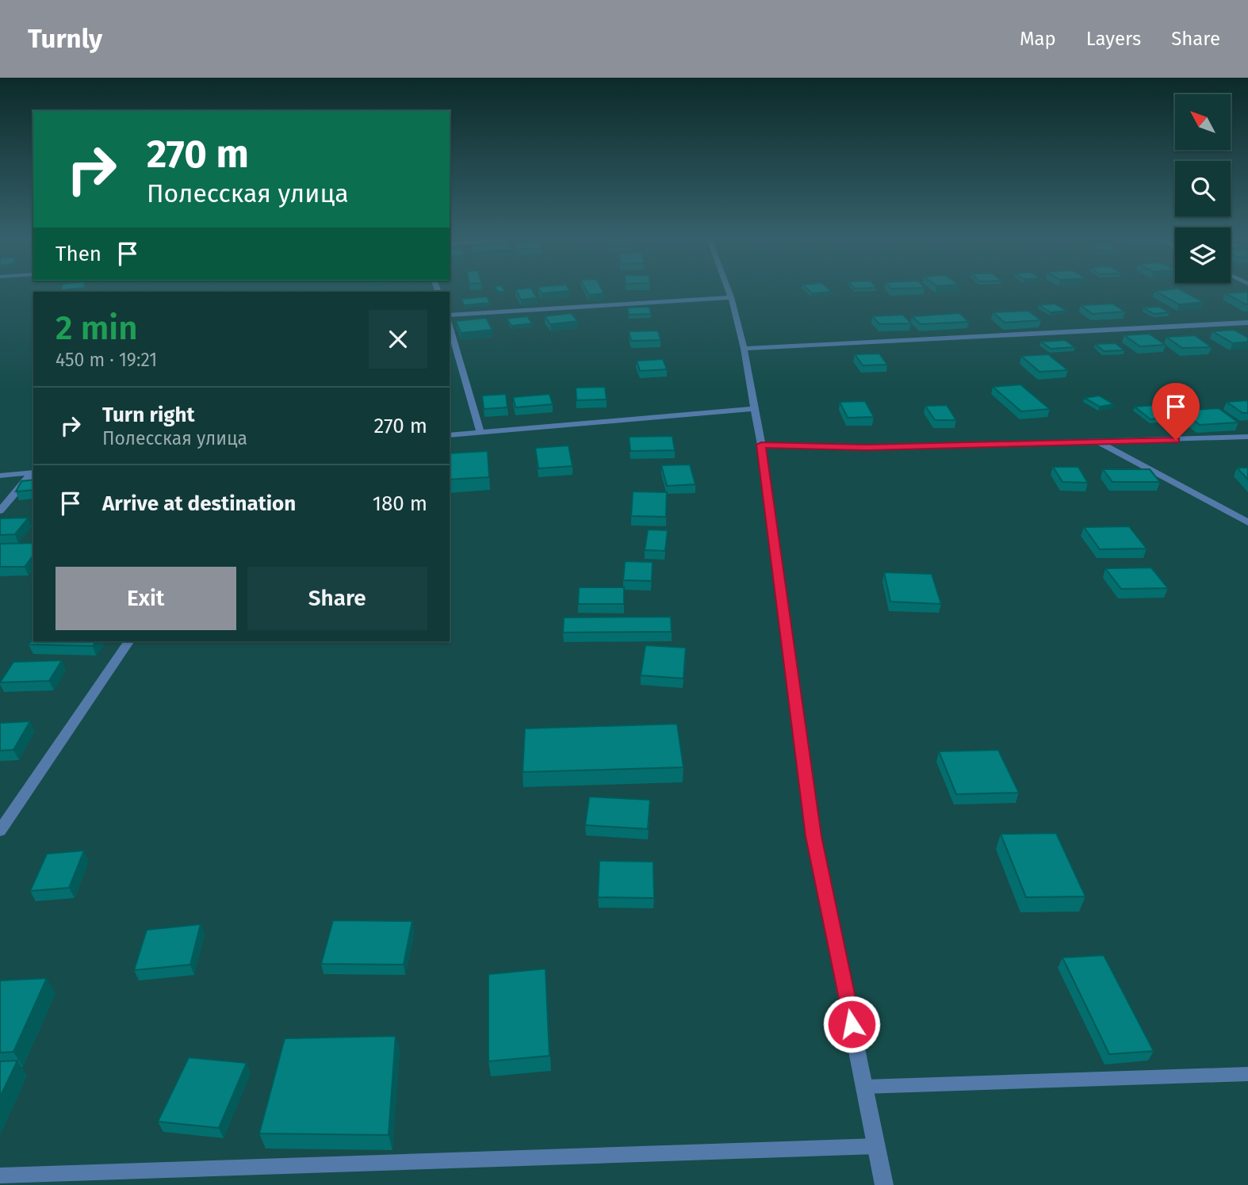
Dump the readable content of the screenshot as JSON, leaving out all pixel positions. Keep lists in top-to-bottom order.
{
  "north": "top left",
  "page": {
    "header": "Turnly",
    "nav": ["Map", "Layers", "Share"],
    "turn": ["270 m", "Полесская улица"],
    "then": "Then",
    "heading": ["2 min", "450 m · 19:21"],
    "list": [
      {
        "name": "Turn right",
        "note": "Полесская улица",
        "value": "270 m"
      },
      {
        "name": "Arrive at destination",
        "value": "180 m"
      }
    ],
    "buttons": ["Exit", "Share"]
  }
}
